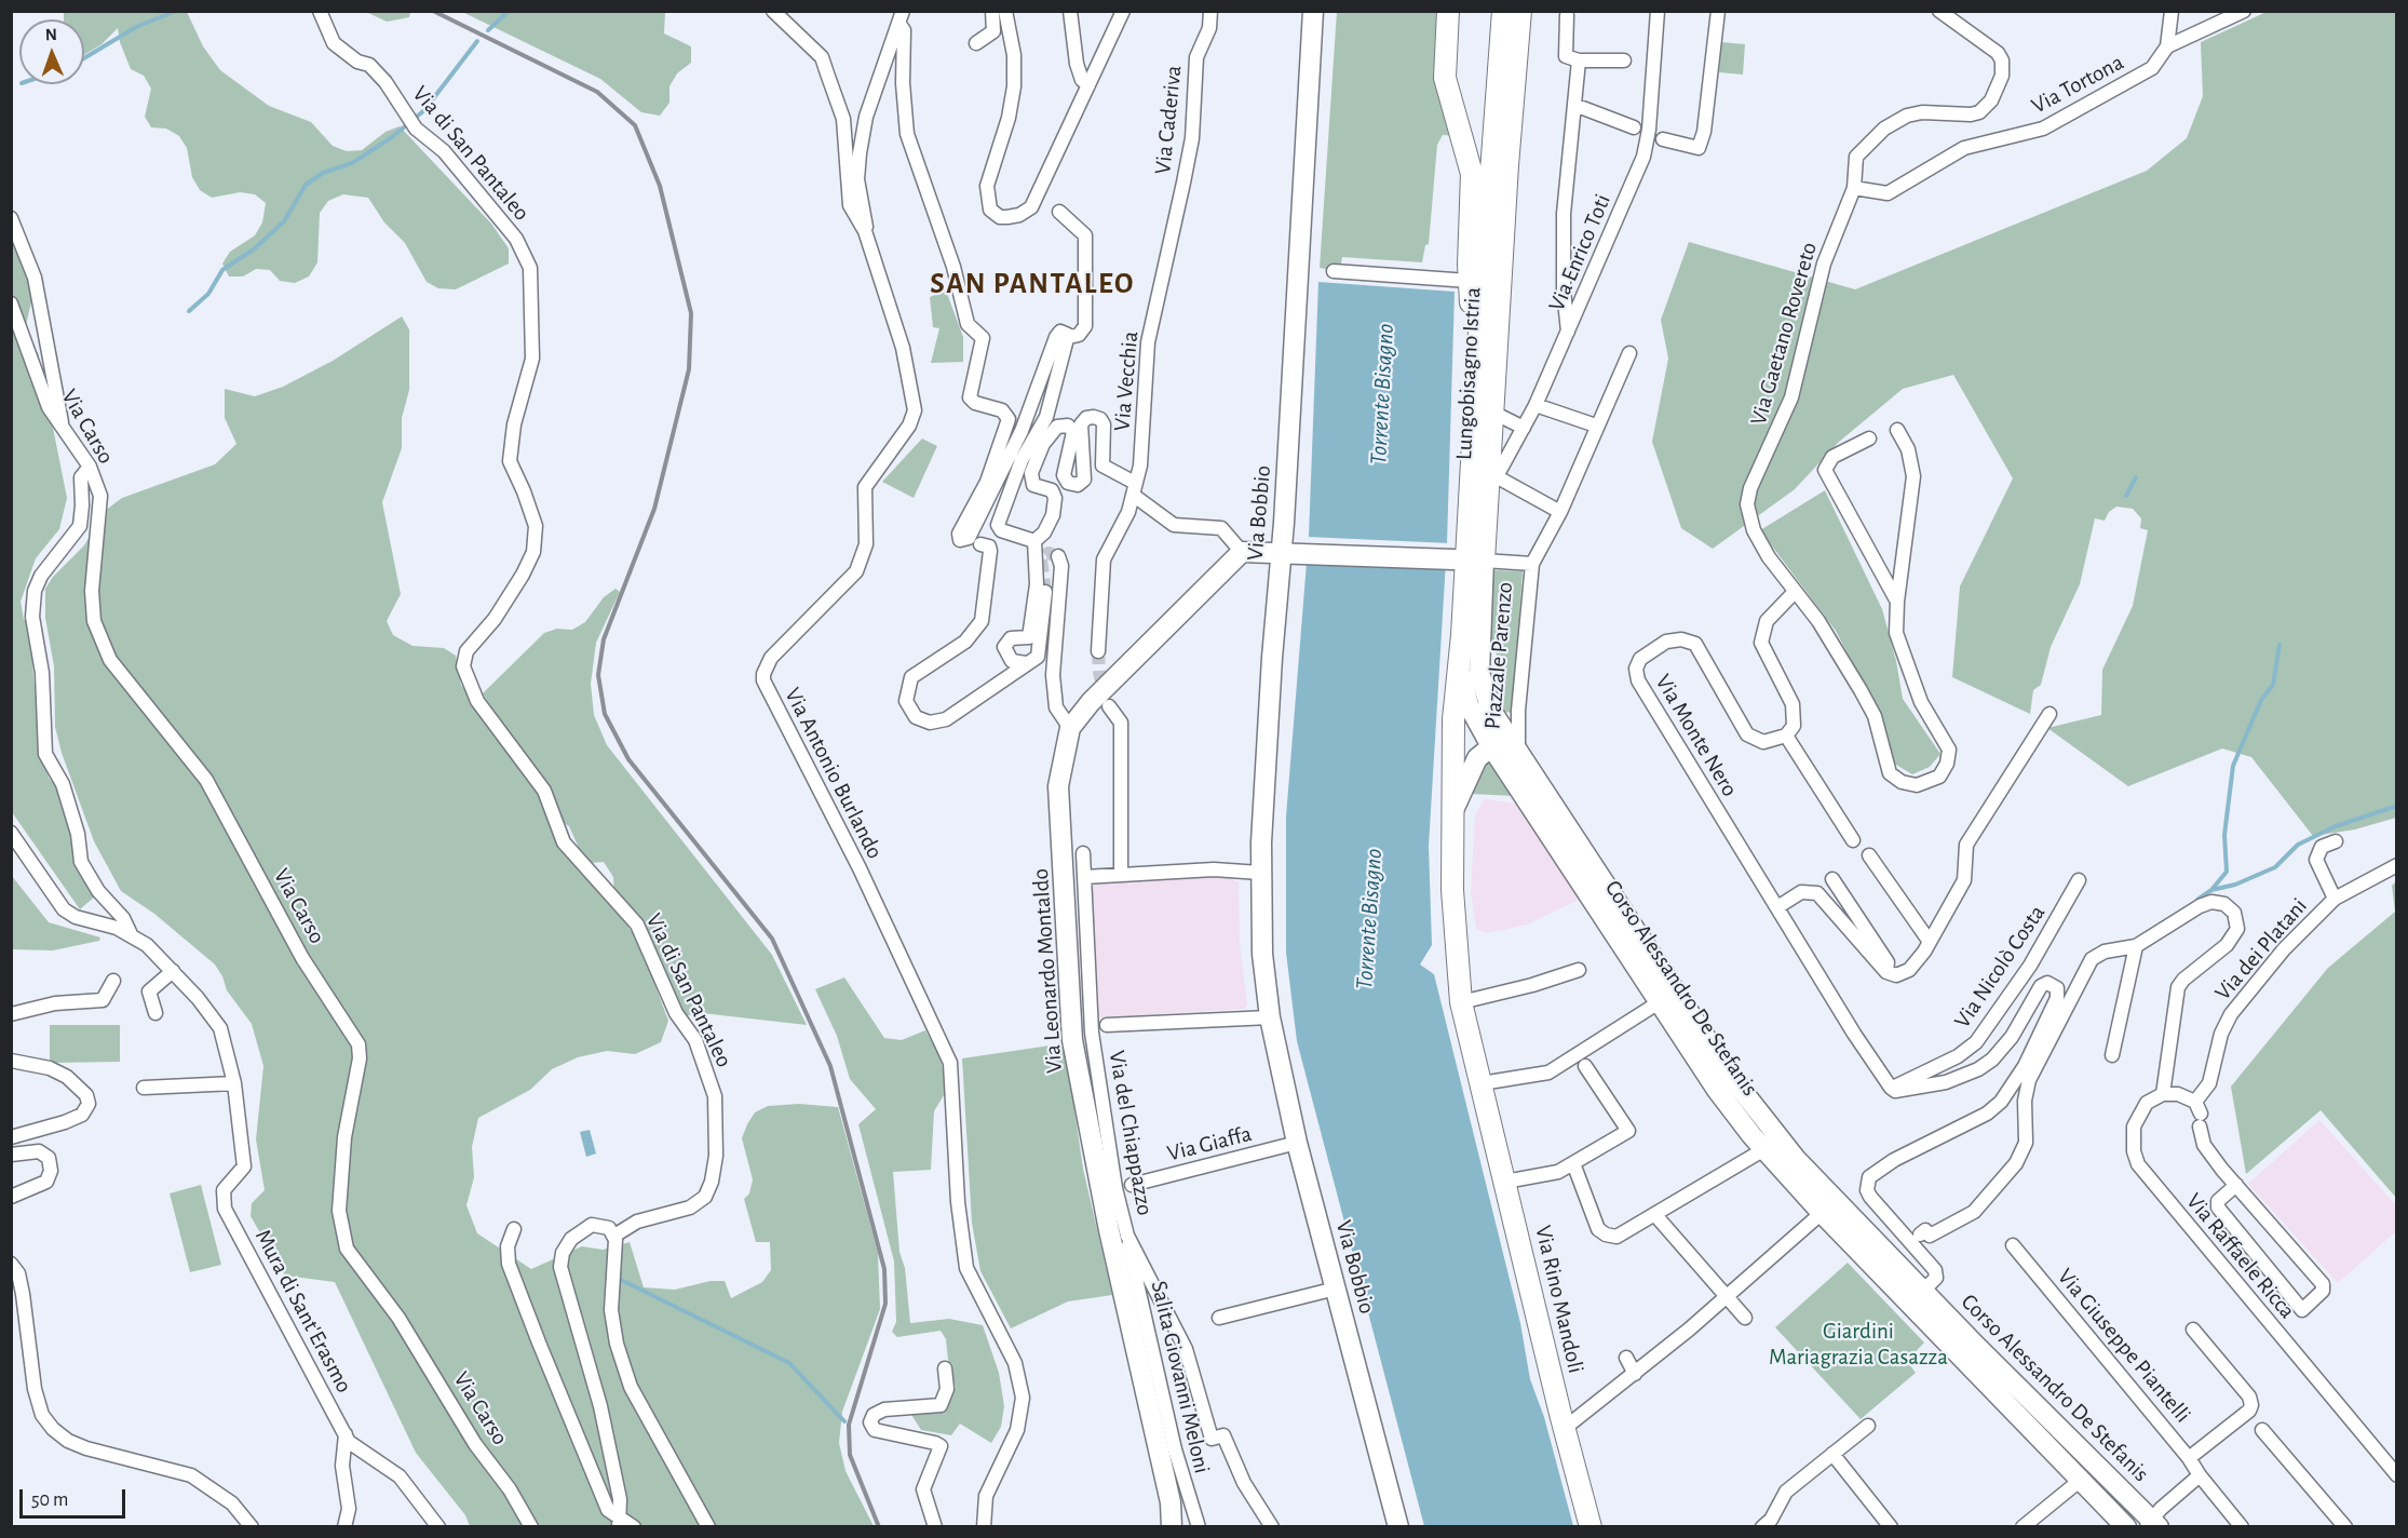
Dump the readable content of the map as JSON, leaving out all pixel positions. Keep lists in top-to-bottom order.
{
  "streets": {
    "main road": [
      "Lungobisagno Istria",
      "Via Bobbio",
      "Piazzale Parenzo",
      "Via Leonardo Montaldo",
      "Corso Alessandro De Stefanis",
      "Via Rino Mandoli"
    ],
    "street": [
      "Via Tortona",
      "Via Caderiva",
      "Via di San Pantaleo",
      "Via Enrico Toti",
      "Via Gaetano Rovereto",
      "Via Vecchia",
      "Via Carso",
      "Via Monte Nero",
      "Via Antonio Burlando",
      "Via dei Platani",
      "Via Nicolò Costa",
      "Via del Chiappazzo",
      "Via Giaffa",
      "Via Raffaele Ricca",
      "Mura di Sant'Erasmo",
      "Via Giuseppe Piantelli",
      "Salita Giovanni Meloni"
    ]
  },
  "crossings": [
    ["Via Tortona", "Via Gaetano Rovereto"],
    ["Via Caderiva", "Via Vecchia"],
    ["Via Enrico Toti", "Lungobisagno Istria"],
    ["Lungobisagno Istria", "Piazzale Parenzo"],
    ["Lungobisagno Istria", "Corso Alessandro De Stefanis"],
    ["Lungobisagno Istria", "Via Rino Mandoli"],
    ["Via Bobbio", "Via Giaffa"],
    ["Piazzale Parenzo", "Corso Alessandro De Stefanis"],
    ["Piazzale Parenzo", "Via Rino Mandoli"],
    ["Via Monte Nero", "Via Nicolò Costa"],
    ["Via dei Platani", "Via Nicolò Costa"],
    ["Via dei Platani", "Via Raffaele Ricca"],
    ["Via Nicolò Costa", "Corso Alessandro De Stefanis"],
    ["Corso Alessandro De Stefanis", "Via Rino Mandoli"],
    ["Via del Chiappazzo", "Salita Giovanni Meloni"]
  ],
  "districts": ["SAN PANTALEO"],
  "water": ["Torrente Bisagno"],
  "parks": ["Giardini Mariagrazia Casazza"],
  "scale_bar": "50 m",
  "north": "top"
}
